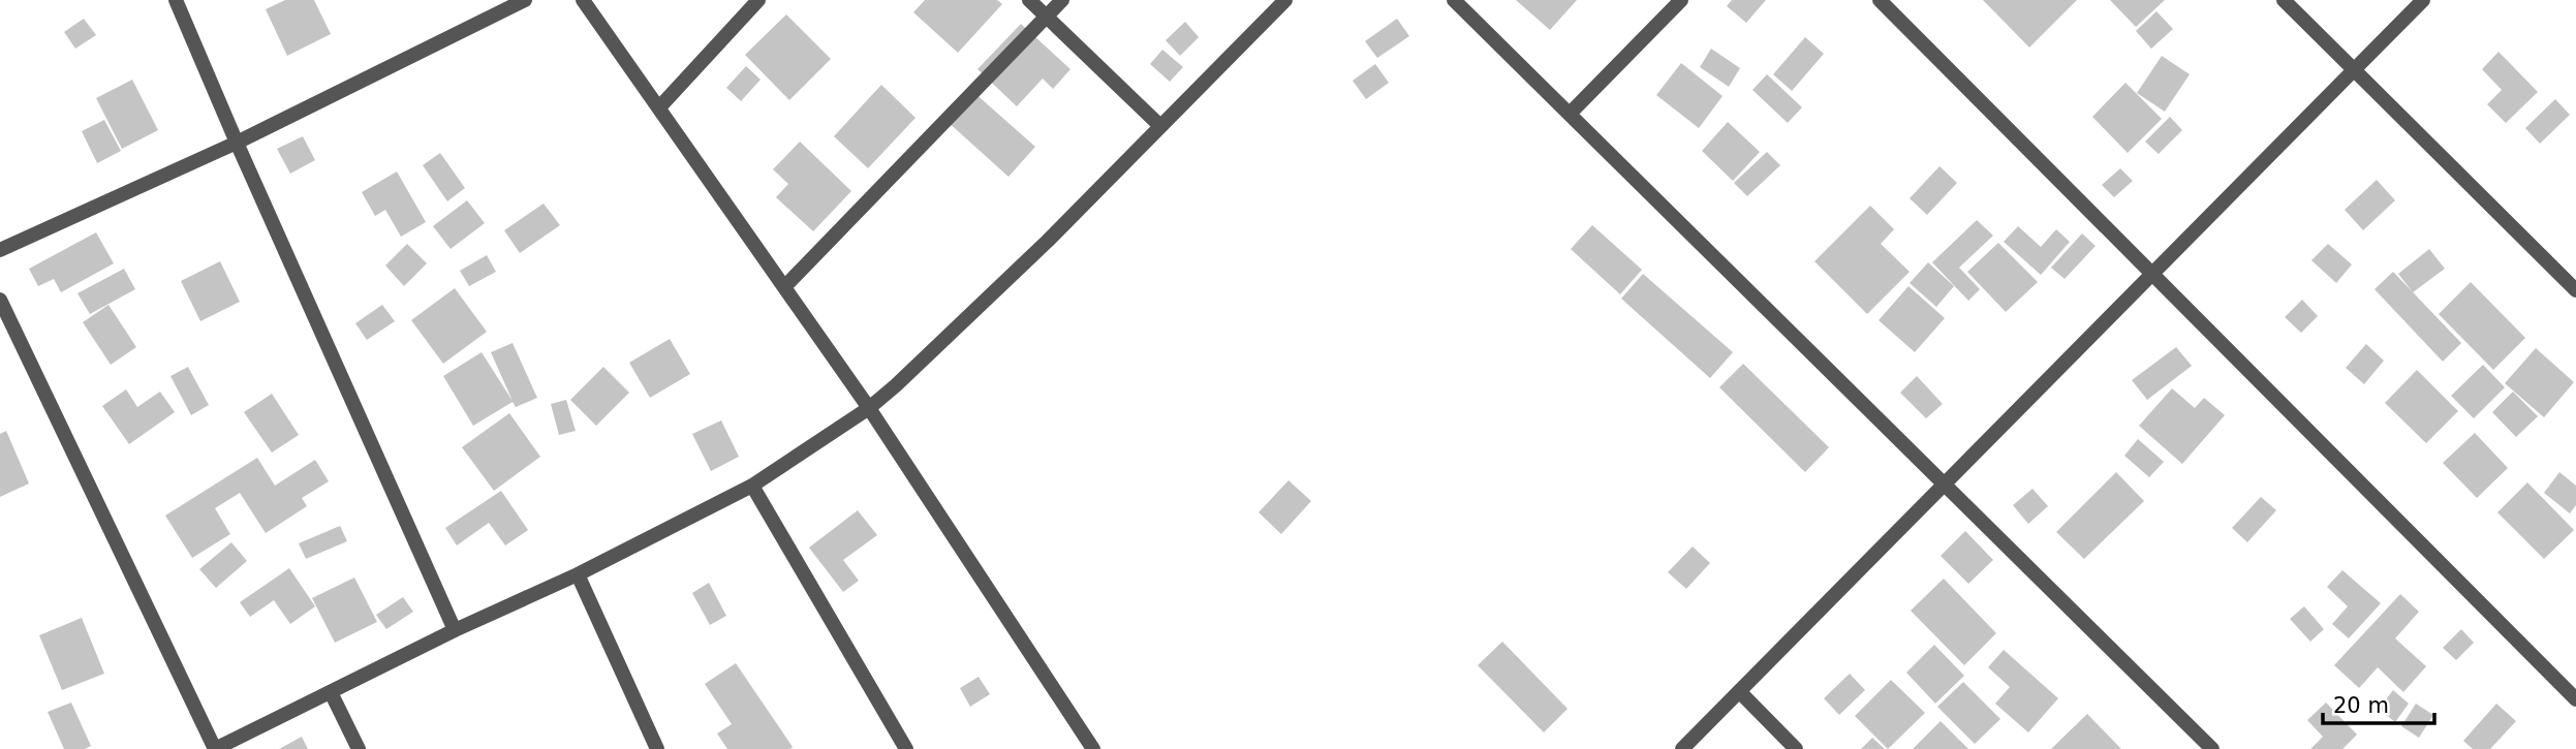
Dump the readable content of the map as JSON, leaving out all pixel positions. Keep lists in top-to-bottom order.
{
  "scale_bar": "20 m"
}
